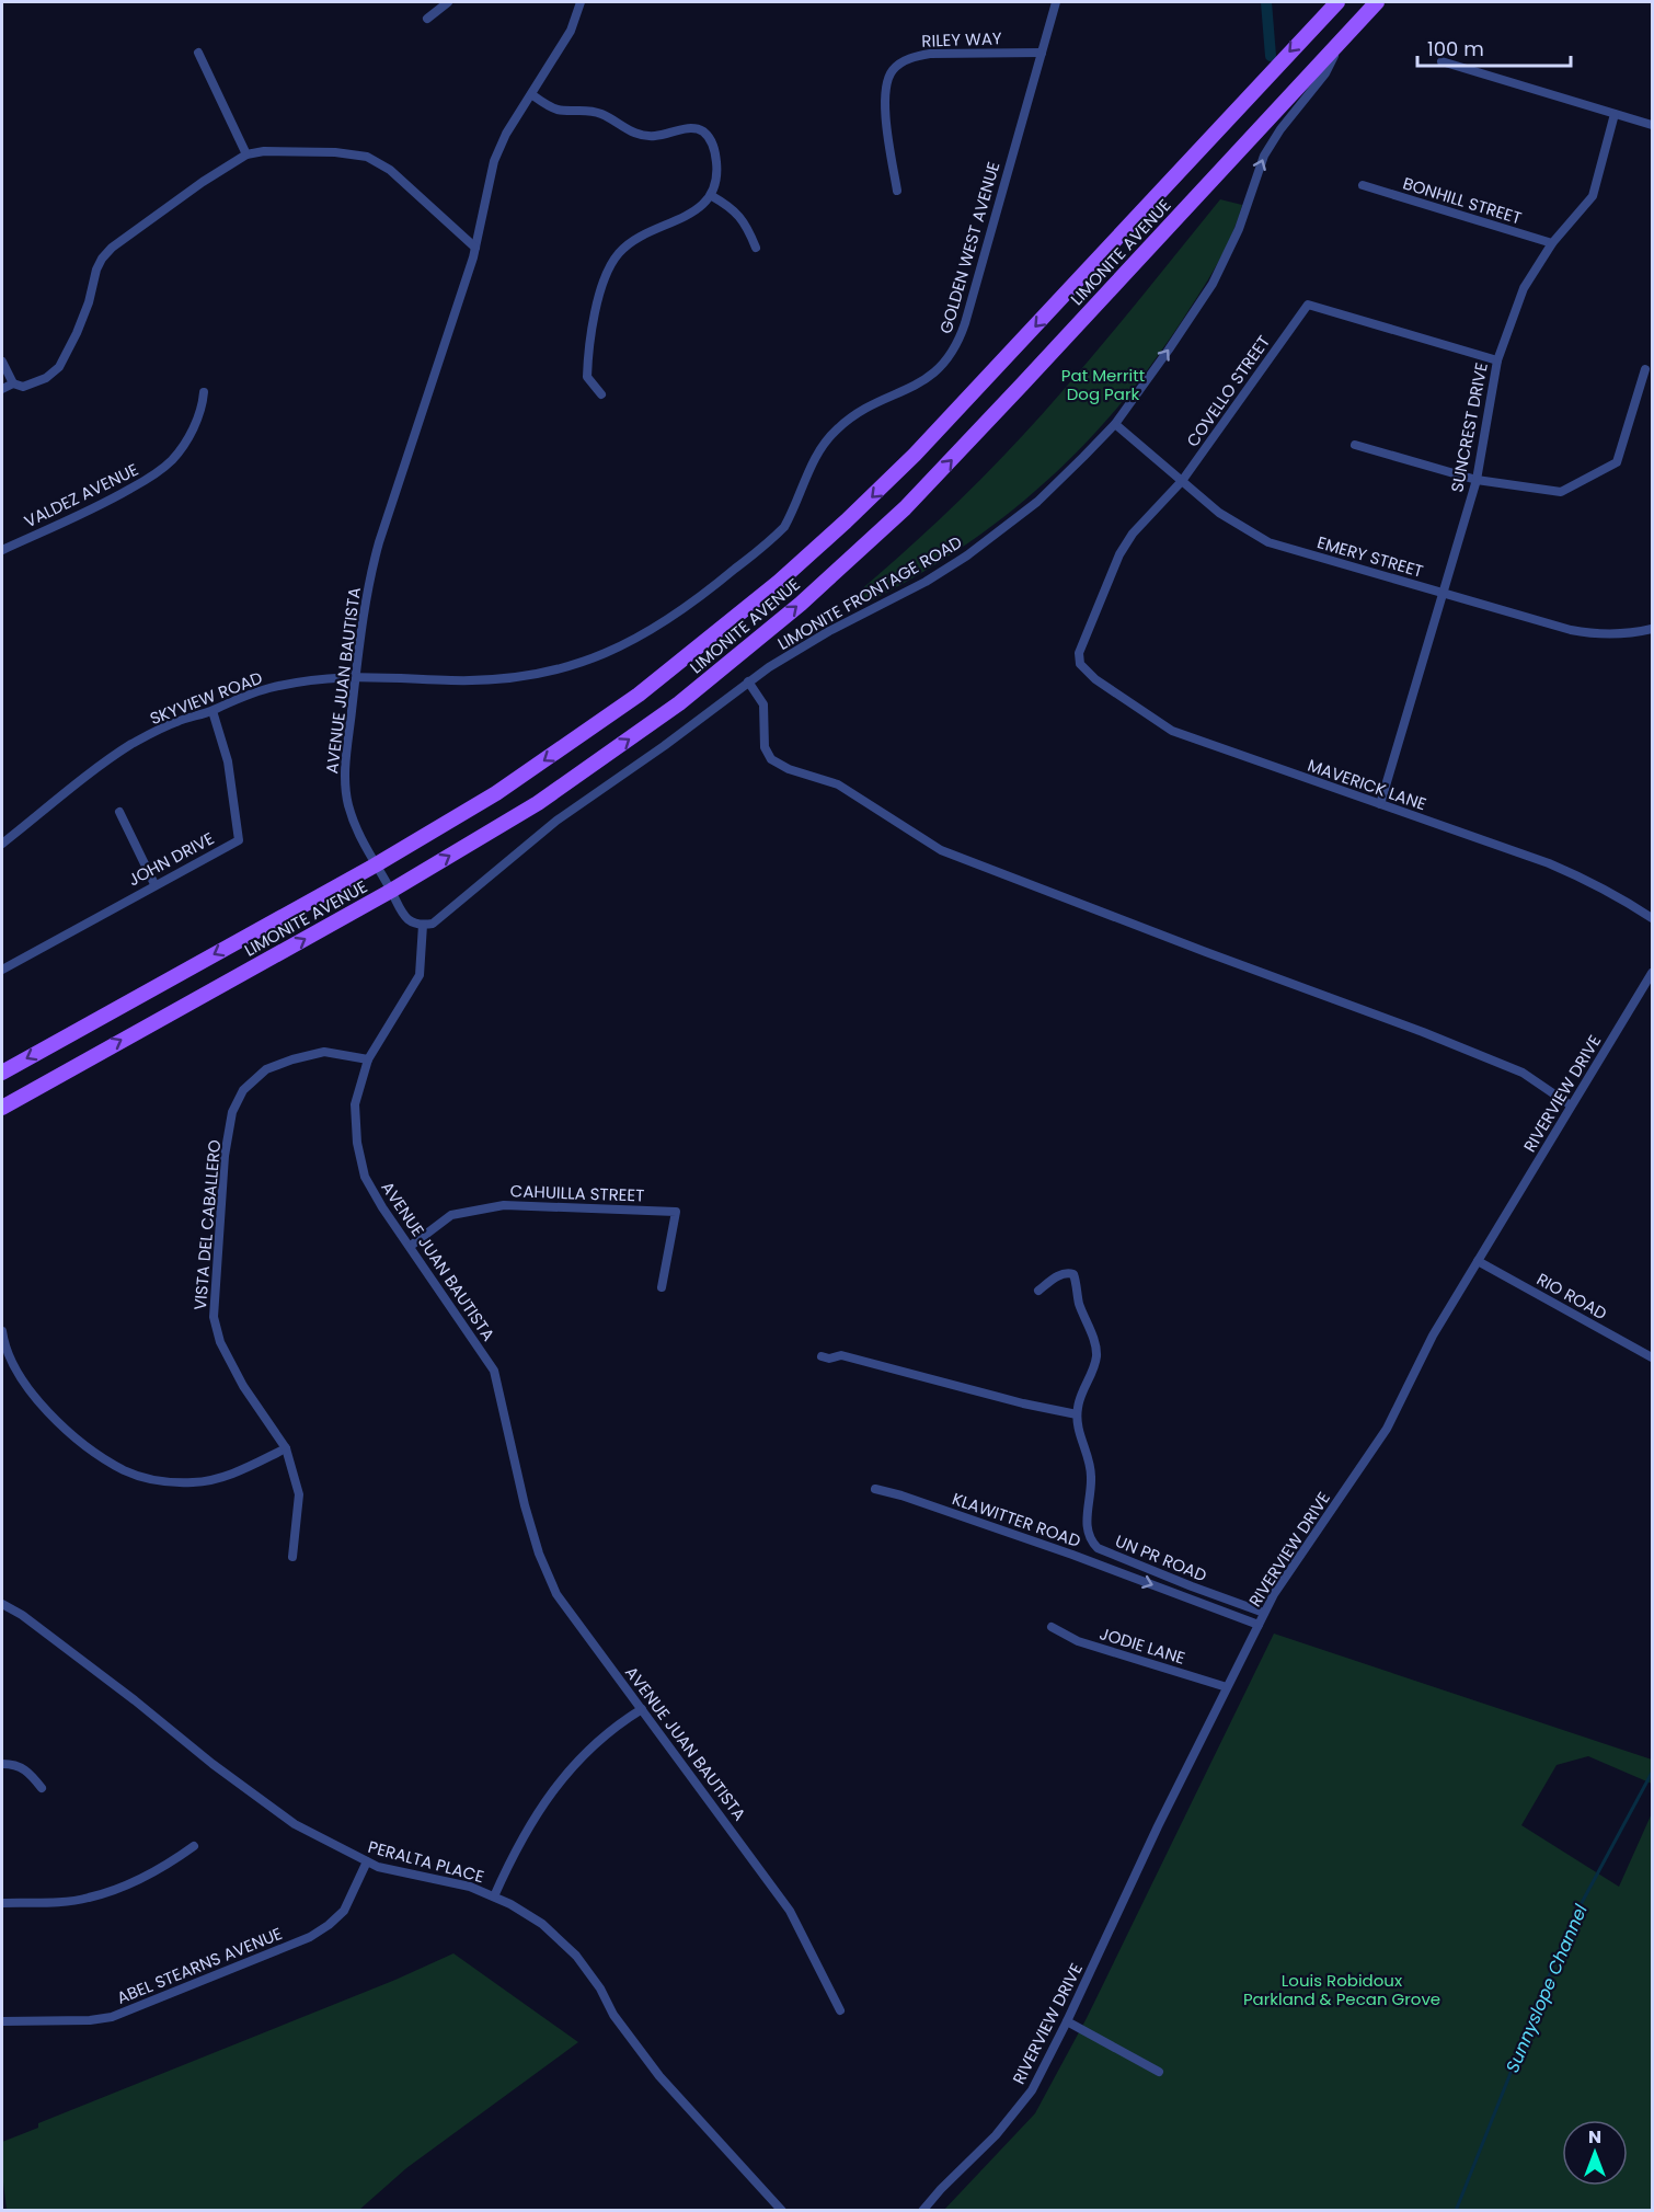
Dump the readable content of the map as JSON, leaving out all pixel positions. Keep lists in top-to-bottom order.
{
  "streets": {
    "main road": ["LIMONITE AVENUE"],
    "street": [
      "RILEY WAY",
      "BONHILL STREET",
      "GOLDEN WEST AVENUE",
      "COVELLO STREET",
      "SUNCREST DRIVE",
      "VALDEZ AVENUE",
      "EMERY STREET",
      "LIMONITE FRONTAGE ROAD",
      "AVENUE JUAN BAUTISTA",
      "SKYVIEW ROAD",
      "MAVERICK LANE",
      "JOHN DRIVE",
      "RIVERVIEW DRIVE",
      "CAHUILLA STREET",
      "VISTA DEL CABALLERO",
      "RIO ROAD",
      "KLAWITTER ROAD",
      "UN PR ROAD",
      "JODIE LANE",
      "PERALTA PLACE",
      "ABEL STEARNS AVENUE"
    ]
  },
  "crossings": [
    ["RILEY WAY", "GOLDEN WEST AVENUE"],
    ["BONHILL STREET", "SUNCREST DRIVE"],
    ["GOLDEN WEST AVENUE", "SKYVIEW ROAD"],
    ["LIMONITE AVENUE", "LIMONITE FRONTAGE ROAD"],
    ["LIMONITE AVENUE", "AVENUE JUAN BAUTISTA"],
    ["COVELLO STREET", "SUNCREST DRIVE"],
    ["COVELLO STREET", "EMERY STREET"],
    ["COVELLO STREET", "MAVERICK LANE"],
    ["SUNCREST DRIVE", "EMERY STREET"],
    ["SUNCREST DRIVE", "MAVERICK LANE"],
    ["EMERY STREET", "LIMONITE FRONTAGE ROAD"],
    ["LIMONITE FRONTAGE ROAD", "AVENUE JUAN BAUTISTA"],
    ["AVENUE JUAN BAUTISTA", "SKYVIEW ROAD"],
    ["AVENUE JUAN BAUTISTA", "CAHUILLA STREET"],
    ["AVENUE JUAN BAUTISTA", "VISTA DEL CABALLERO"],
    ["SKYVIEW ROAD", "JOHN DRIVE"],
    ["RIVERVIEW DRIVE", "RIO ROAD"],
    ["RIVERVIEW DRIVE", "KLAWITTER ROAD"],
    ["RIVERVIEW DRIVE", "UN PR ROAD"],
    ["RIVERVIEW DRIVE", "JODIE LANE"],
    ["PERALTA PLACE", "ABEL STEARNS AVENUE"]
  ],
  "one_way": ["KLAWITTER ROAD"],
  "water": ["Sunnyslope Channel"],
  "parks": ["Pat Merritt Dog Park", "Louis Robidoux Parkland & Pecan Grove"],
  "scale_bar": "100 m",
  "north": "top"
}
